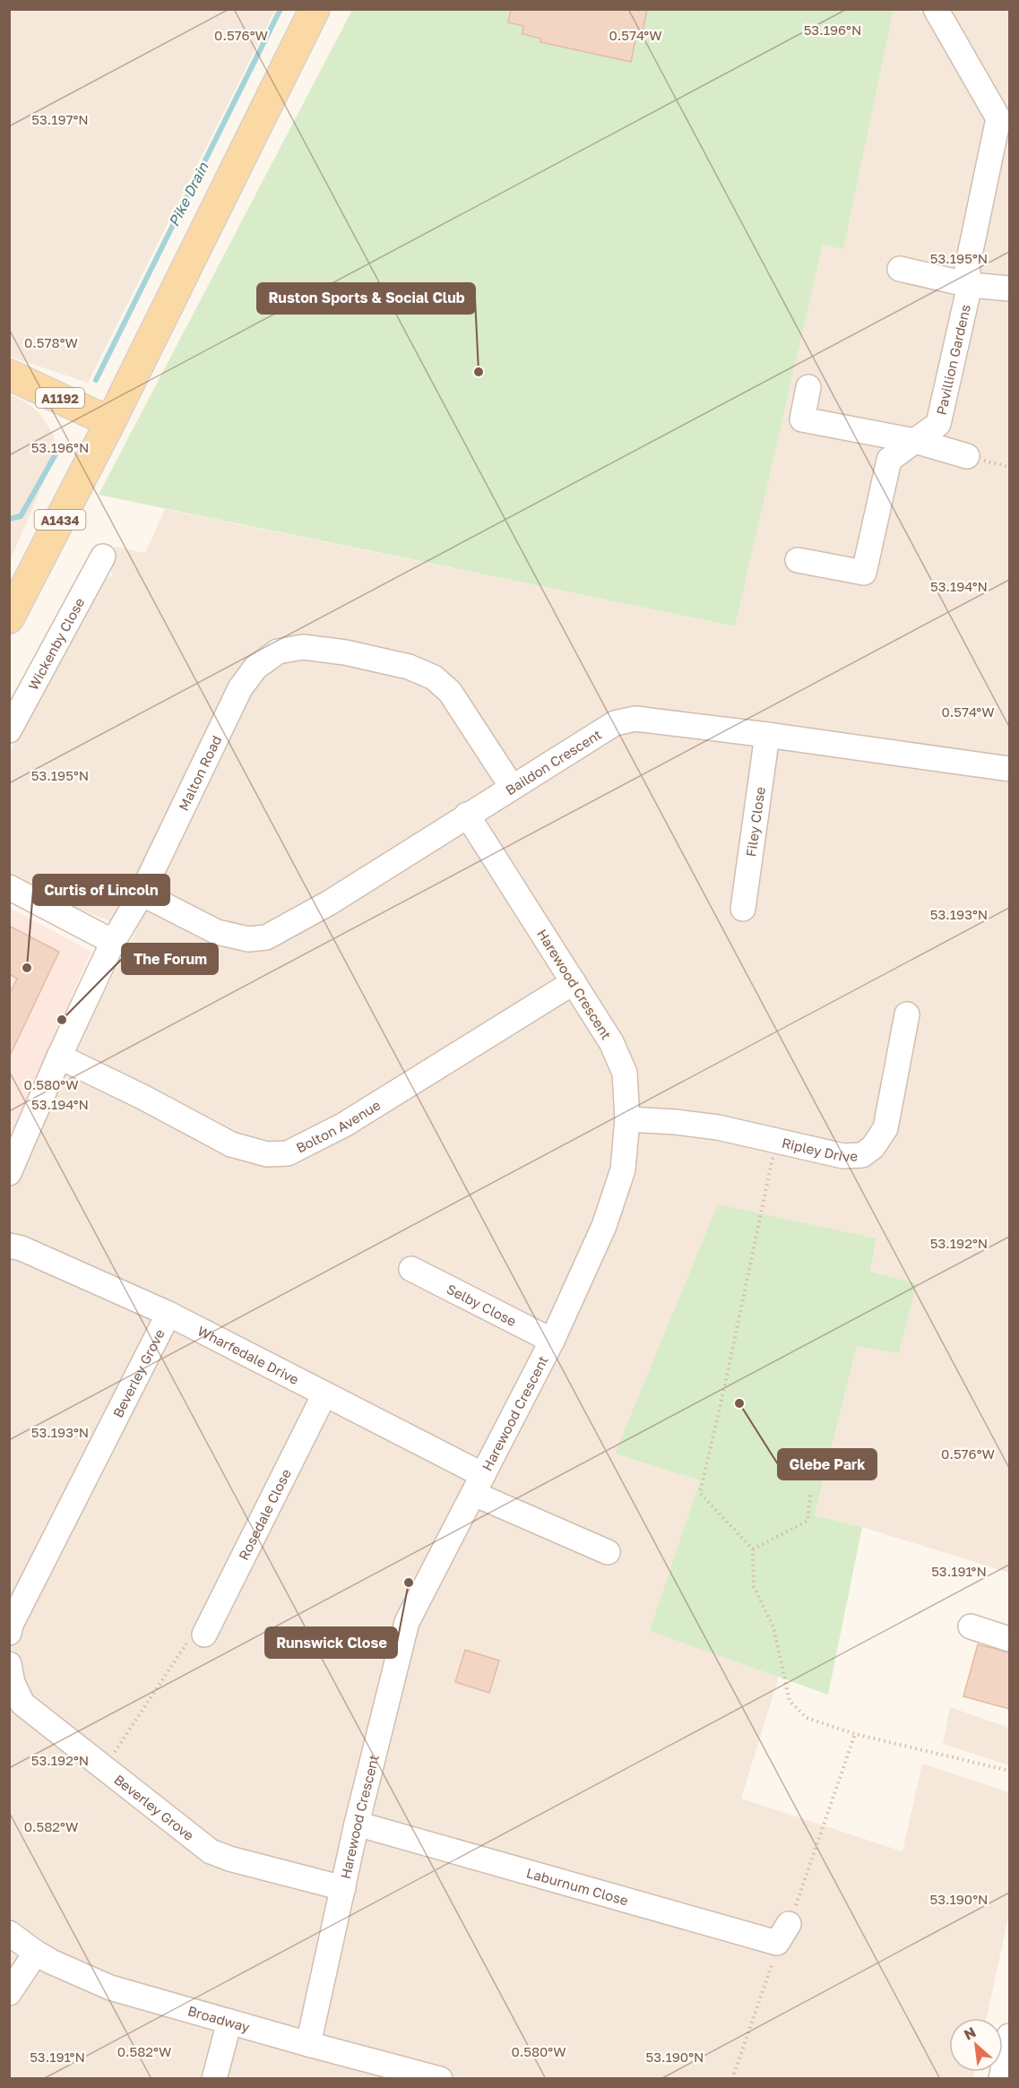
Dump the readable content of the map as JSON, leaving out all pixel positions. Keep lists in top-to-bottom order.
{
  "streets": {
    "main road": ["A1192", "A1434"],
    "street": [
      "Pavillion Gardens",
      "Wickenby Close",
      "Baildon Crescent",
      "Malton Road",
      "Filey Close",
      "Harewood Crescent",
      "Bolton Avenue",
      "Ripley Drive",
      "Selby Close",
      "Wharfedale Drive",
      "Beverley Grove",
      "Rosedale Close",
      "Laburnum Close",
      "Broadway"
    ]
  },
  "crossings": [
    ["A1192", "A1434"],
    ["Baildon Crescent", "Malton Road"],
    ["Baildon Crescent", "Filey Close"],
    ["Baildon Crescent", "Harewood Crescent"],
    ["Malton Road", "Bolton Avenue"],
    ["Harewood Crescent", "Bolton Avenue"],
    ["Harewood Crescent", "Ripley Drive"],
    ["Harewood Crescent", "Selby Close"],
    ["Harewood Crescent", "Wharfedale Drive"],
    ["Harewood Crescent", "Beverley Grove"],
    ["Harewood Crescent", "Laburnum Close"],
    ["Harewood Crescent", "Broadway"],
    ["Wharfedale Drive", "Beverley Grove"],
    ["Wharfedale Drive", "Rosedale Close"]
  ],
  "water": ["Pike Drain"],
  "places": [
    "Ruston Sports & Social Club",
    "Curtis of Lincoln",
    "The Forum",
    "Glebe Park",
    "Runswick Close"
  ],
  "north": "top left",
  "coordinates": [
    "53.196°N",
    "0.576°W",
    "0.574°W",
    "53.197°N",
    "53.195°N",
    "0.578°W",
    "53.194°N",
    "53.193°N",
    "0.580°W",
    "53.192°N",
    "53.191°N",
    "0.582°W",
    "53.190°N"
  ]
}
